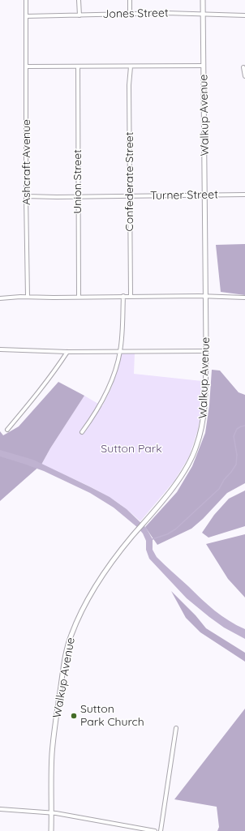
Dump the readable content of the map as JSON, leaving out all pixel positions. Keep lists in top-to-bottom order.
{
  "streets": {
    "street": [
      "Jones Street",
      "Walkup Avenue",
      "Ashcraft Avenue",
      "Union Street",
      "Confederate Street",
      "Turner Street"
    ]
  },
  "crossings": [
    ["Jones Street", "Walkup Avenue"],
    ["Jones Street", "Ashcraft Avenue"],
    ["Walkup Avenue", "Turner Street"],
    ["Ashcraft Avenue", "Turner Street"],
    ["Union Street", "Turner Street"],
    ["Confederate Street", "Turner Street"]
  ],
  "parks": ["Sutton Park"],
  "places": ["Sutton Park Church"]
}
